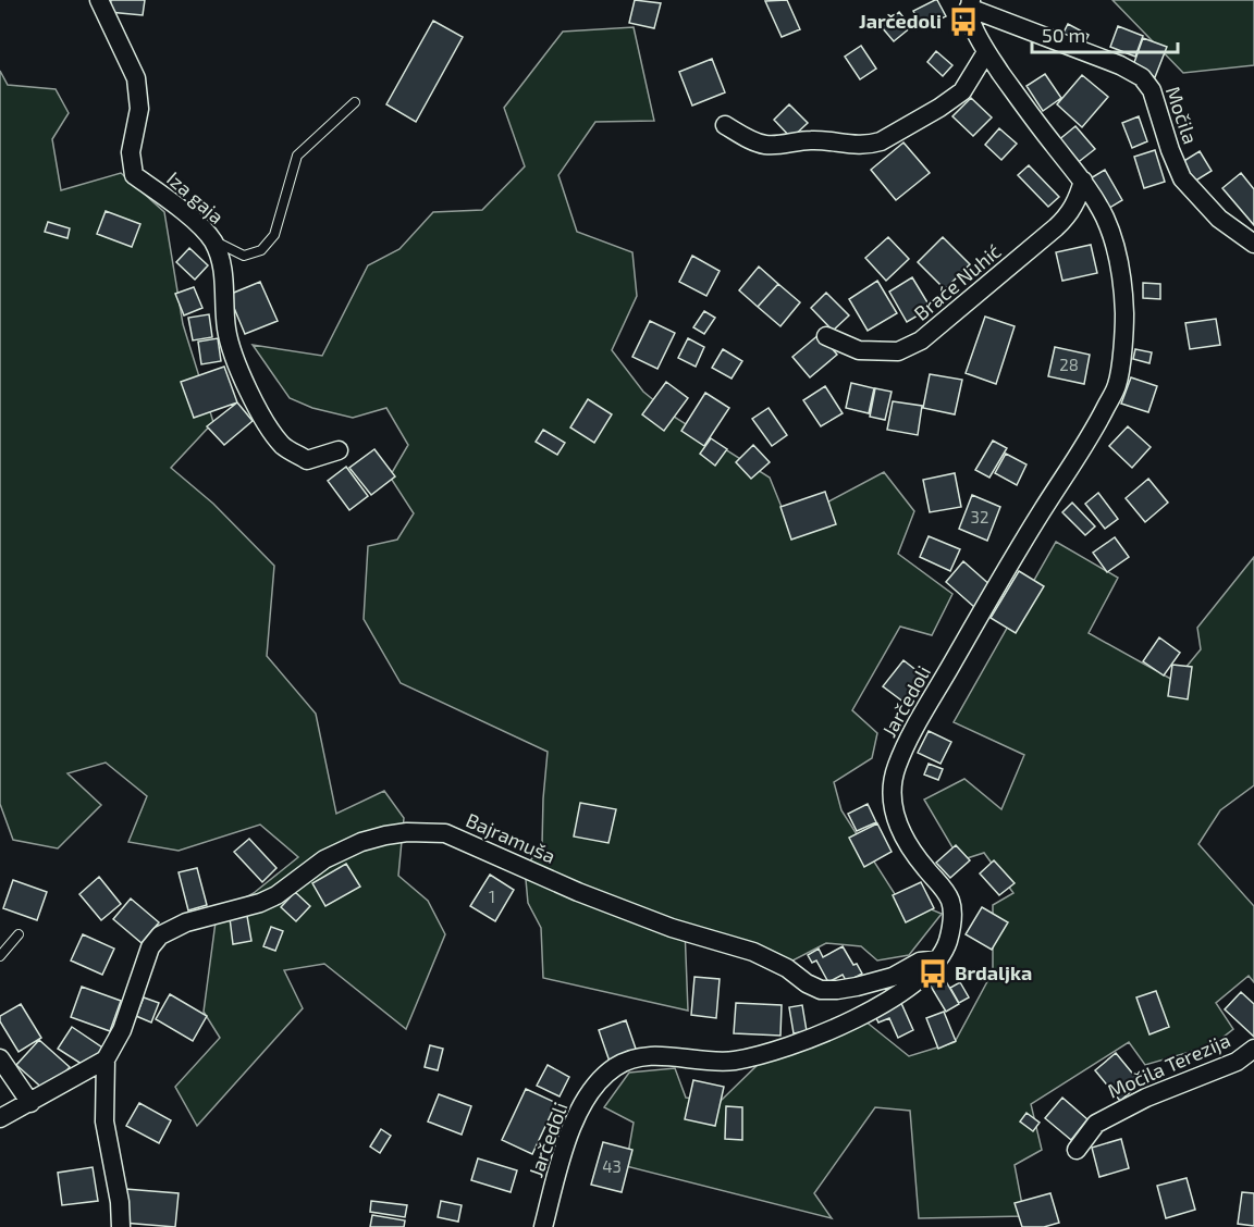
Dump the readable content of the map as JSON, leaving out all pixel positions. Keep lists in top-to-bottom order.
{
  "streets": {
    "street": [
      "Močila",
      "Iza gaja",
      "Braće Nuhić",
      "Jarčedoli",
      "Bajramuša",
      "Močila Terezija"
    ]
  },
  "crossings": [
    ["Močila", "Jarčedoli"],
    ["Braće Nuhić", "Jarčedoli"],
    ["Jarčedoli", "Bajramuša"]
  ],
  "places": {
    "bus stop": ["Jarčedoli", "Brdaljka"]
  },
  "house_numbers": [
    "28",
    "32",
    "1",
    "43"
  ],
  "scale_bar": "50 m"
}
